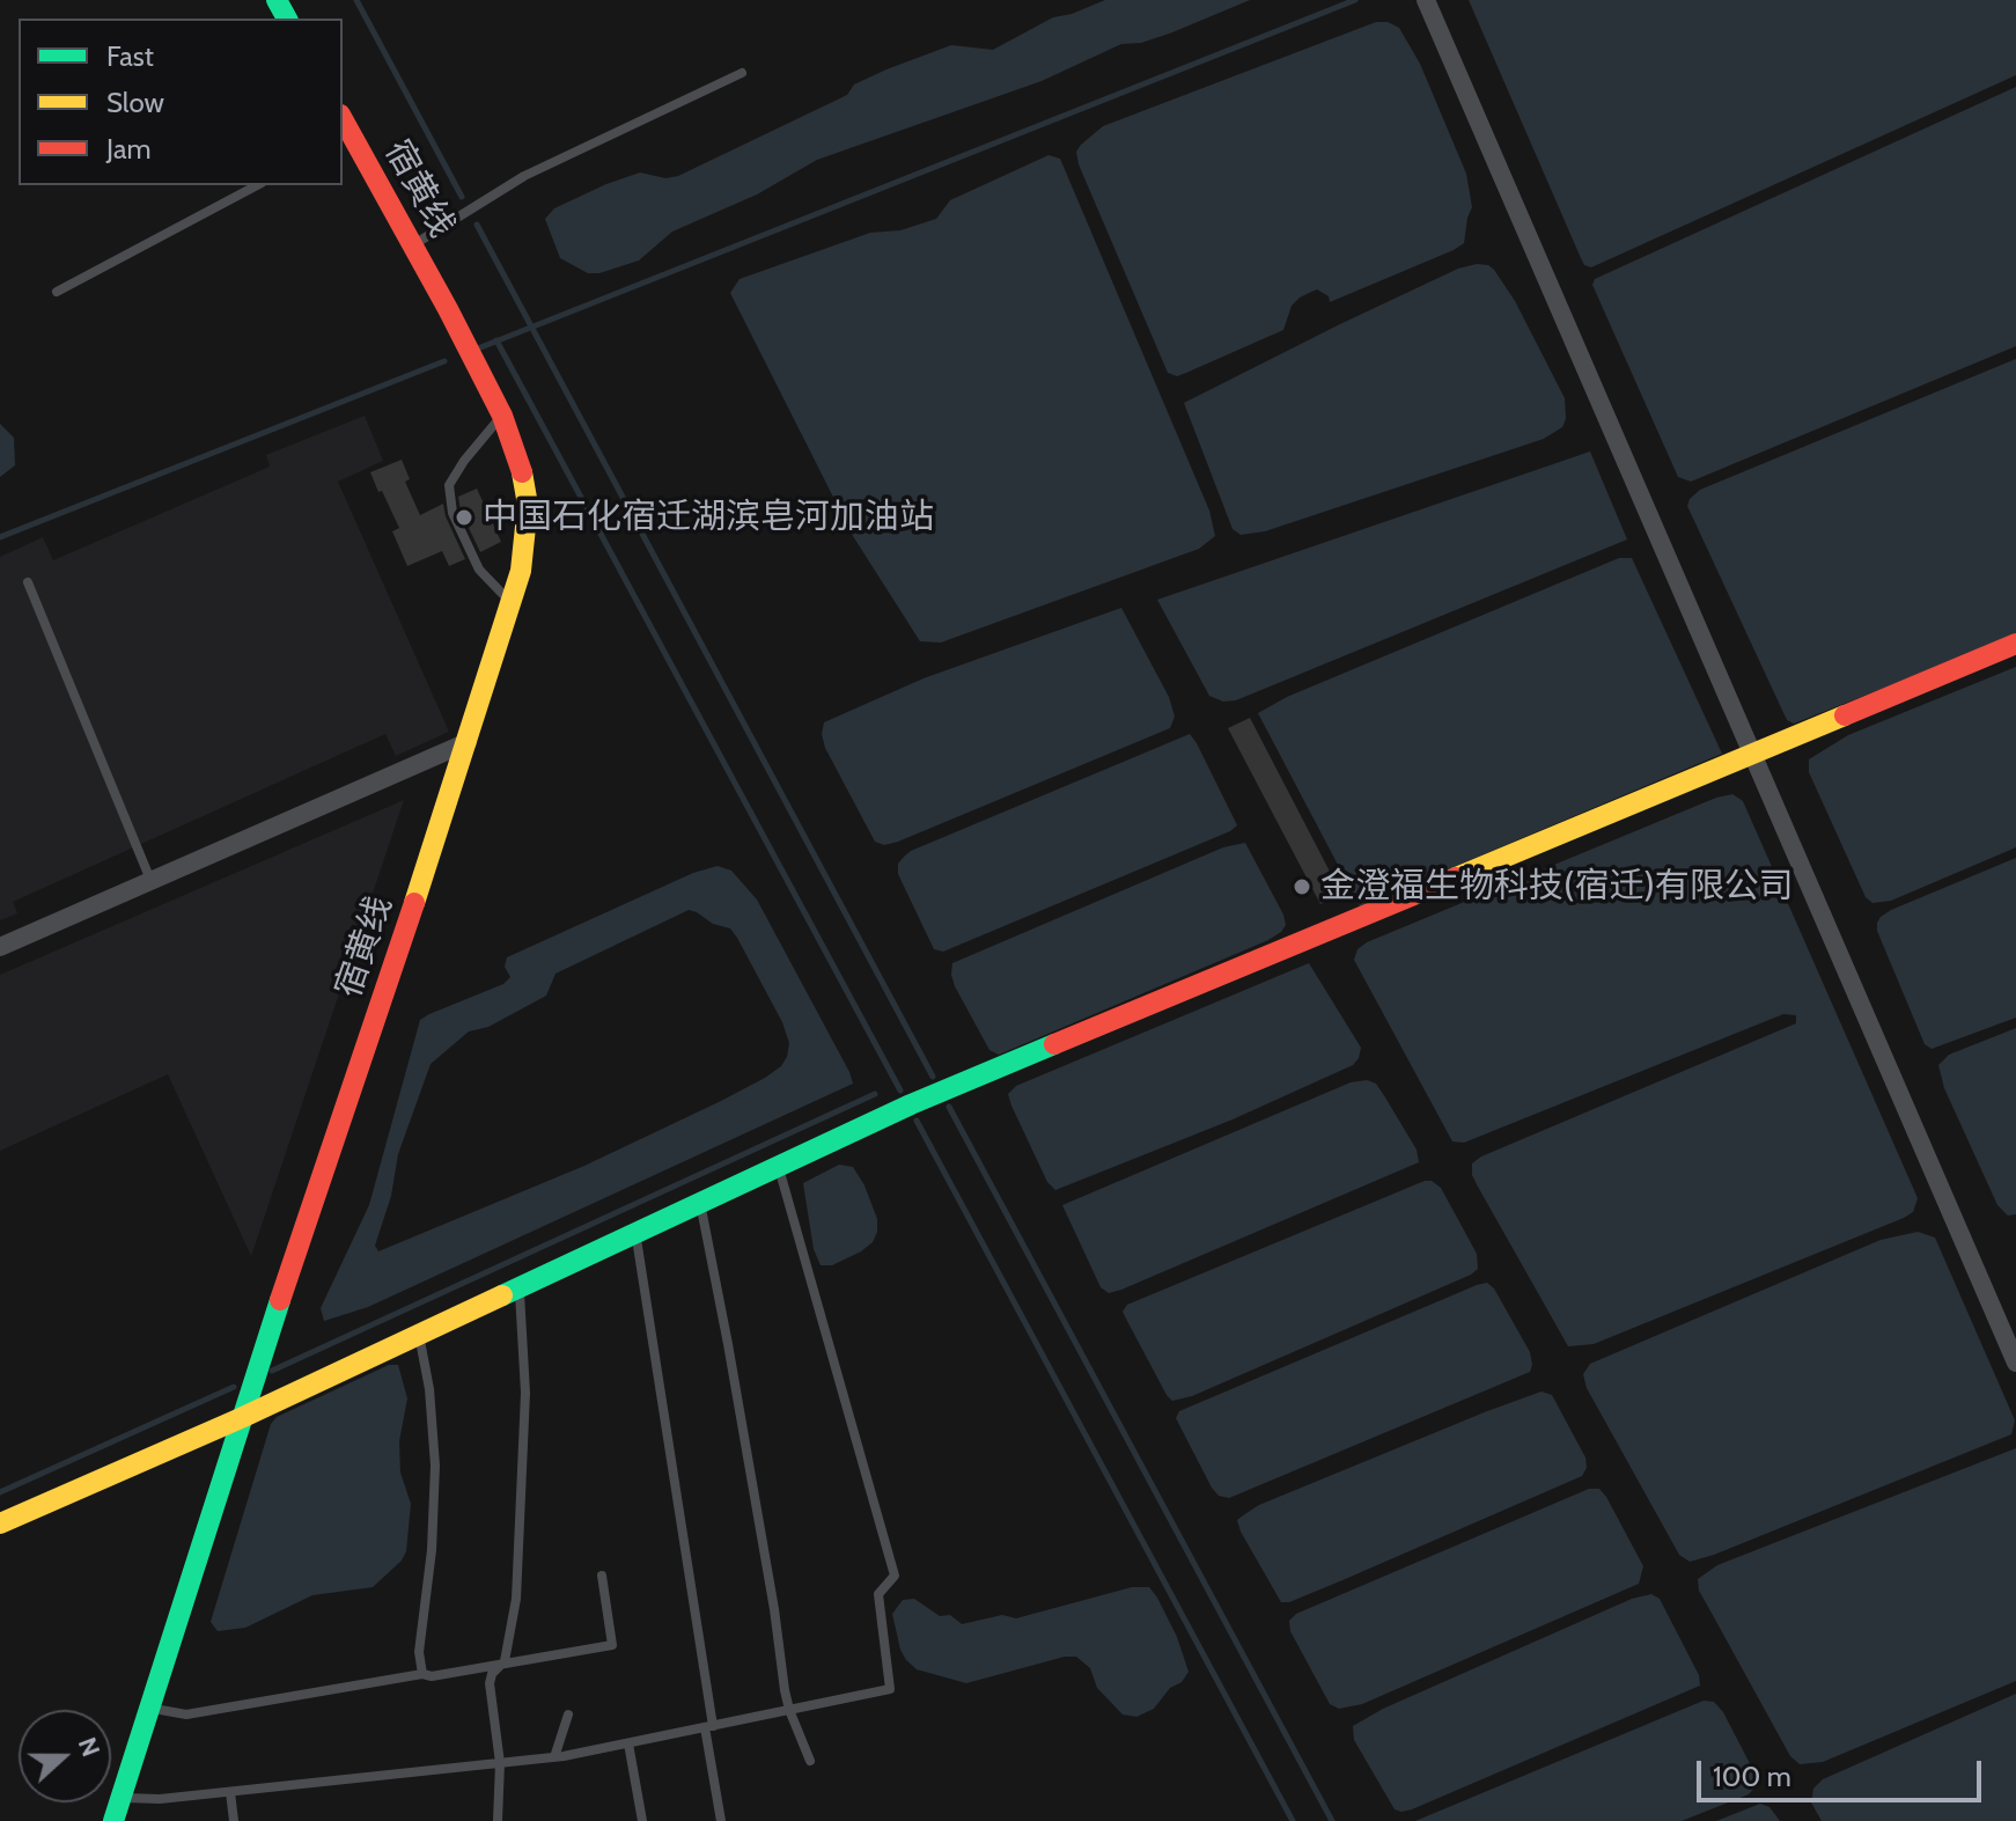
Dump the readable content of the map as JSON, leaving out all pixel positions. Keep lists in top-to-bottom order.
{
  "streets": {
    "street": ["宿黄线"]
  },
  "places": ["中国石化宿迁湖滨皂河加油站", "金澄福生物科技(宿迁)有限公司"],
  "legend": ["Fast", "Slow", "Jam"],
  "scale_bar": "100 m",
  "north": "right"
}
